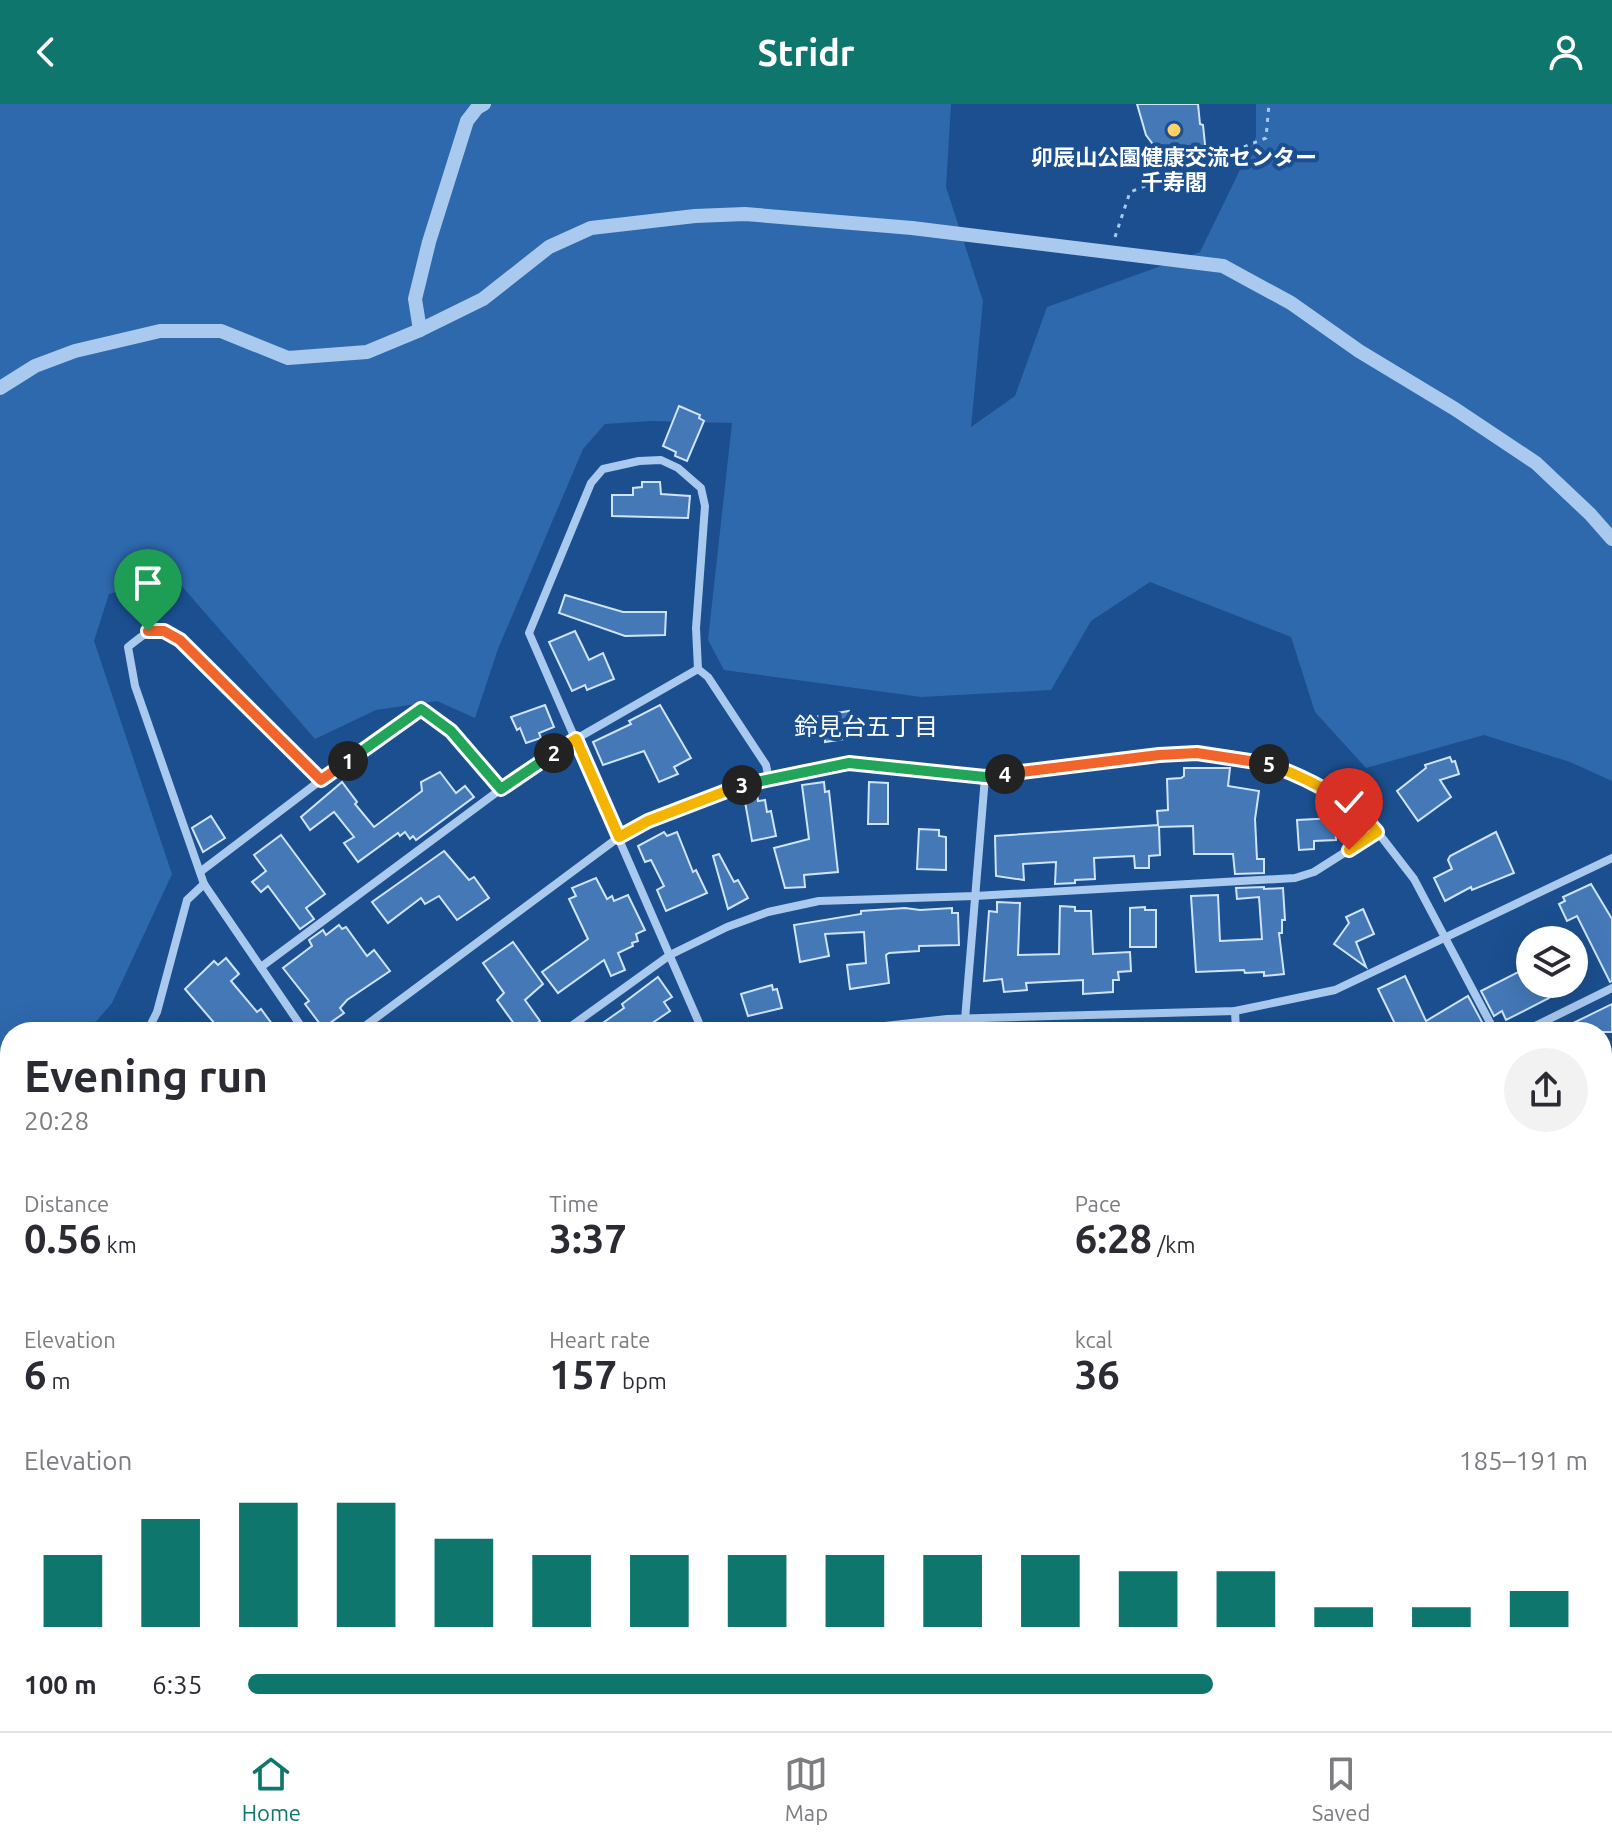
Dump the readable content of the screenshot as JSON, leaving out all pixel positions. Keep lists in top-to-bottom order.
{
  "districts": ["鈴見台五丁目"],
  "places": ["卯辰山公園健康交流センター 千寿閣"],
  "page": {
    "header": "Stridr",
    "pins": [
      "2",
      "1",
      "5",
      "4",
      "3"
    ],
    "heading": ["Evening run", "20:28"],
    "stats": [
      ["Distance", "0.56 km"],
      ["Time", "3:37"],
      ["Pace", "6:28 /km"],
      ["Elevation", "6 m"],
      ["Heart rate", "157 bpm"],
      ["kcal", "36"]
    ],
    "chart": ["Elevation", "185–191 m"],
    "list": [
      {
        "name": "100 m",
        "note": "6:35"
      }
    ],
    "tabs": ["Home", "Map", "Saved"]
  }
}
